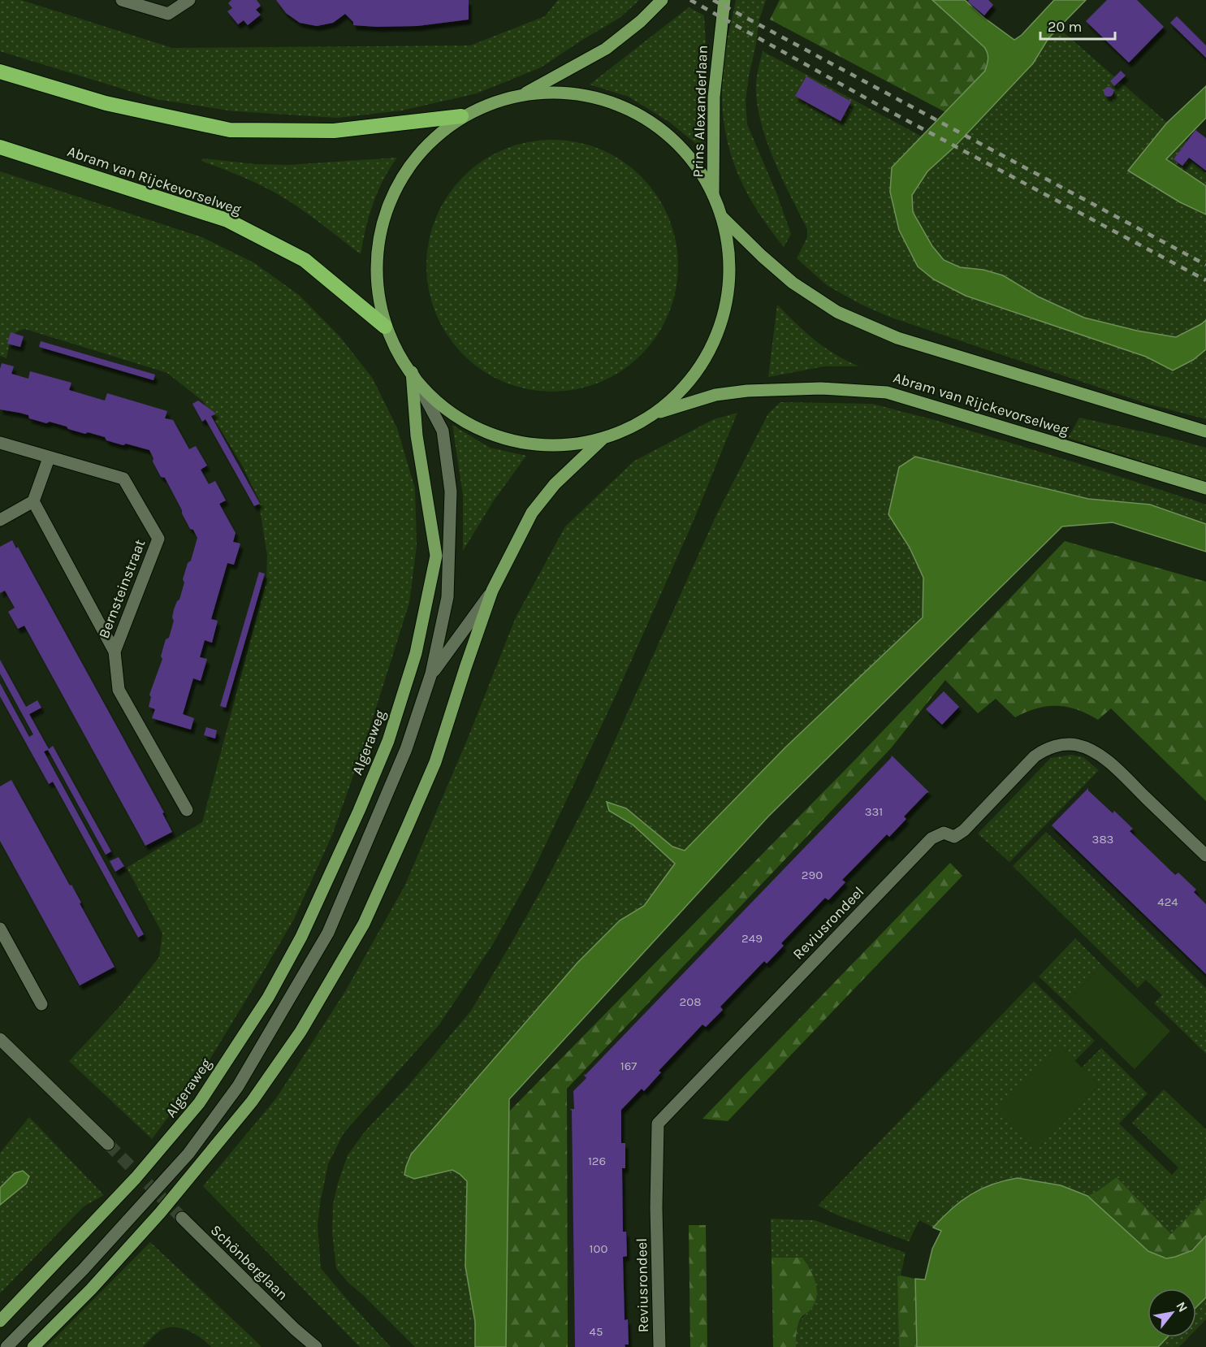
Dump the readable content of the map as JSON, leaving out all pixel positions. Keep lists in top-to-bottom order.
{
  "streets": {
    "highway": ["Abram van Rijckevorselweg"],
    "main road": ["Prins Alexanderlaan", "Algeraweg"],
    "street": ["Bernsteinstraat", "Reviusrondeel", "Schönberglaan"]
  },
  "house_numbers": [
    "331",
    "383",
    "290",
    "424",
    "249",
    "208",
    "167",
    "126",
    "100",
    "45"
  ],
  "scale_bar": "20 m",
  "north": "top right"
}
